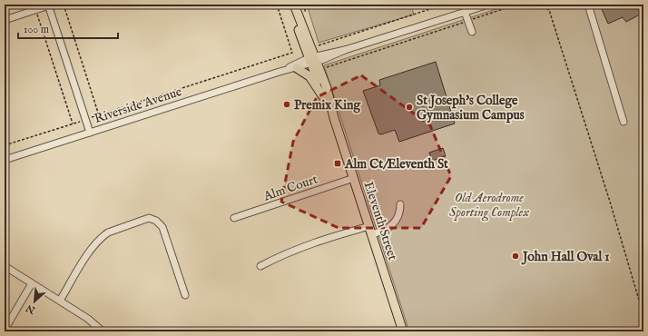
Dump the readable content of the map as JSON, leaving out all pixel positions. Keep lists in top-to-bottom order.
{
  "streets": {
    "main road": ["Eleventh Street"],
    "street": ["Riverside Avenue", "Alm Court"]
  },
  "crossings": [
    ["Riverside Avenue", "Eleventh Street"],
    ["Alm Court", "Eleventh Street"]
  ],
  "parks": ["Old Aerodrome Sporting Complex"],
  "places": {
    "other": ["Premix King", "St Joseph's College Gymnasium Campus", "John Hall Oval 1"],
    "transit": ["Alm Ct/Eleventh St"]
  },
  "scale_bar": "100 m",
  "north": "bottom left"
}
